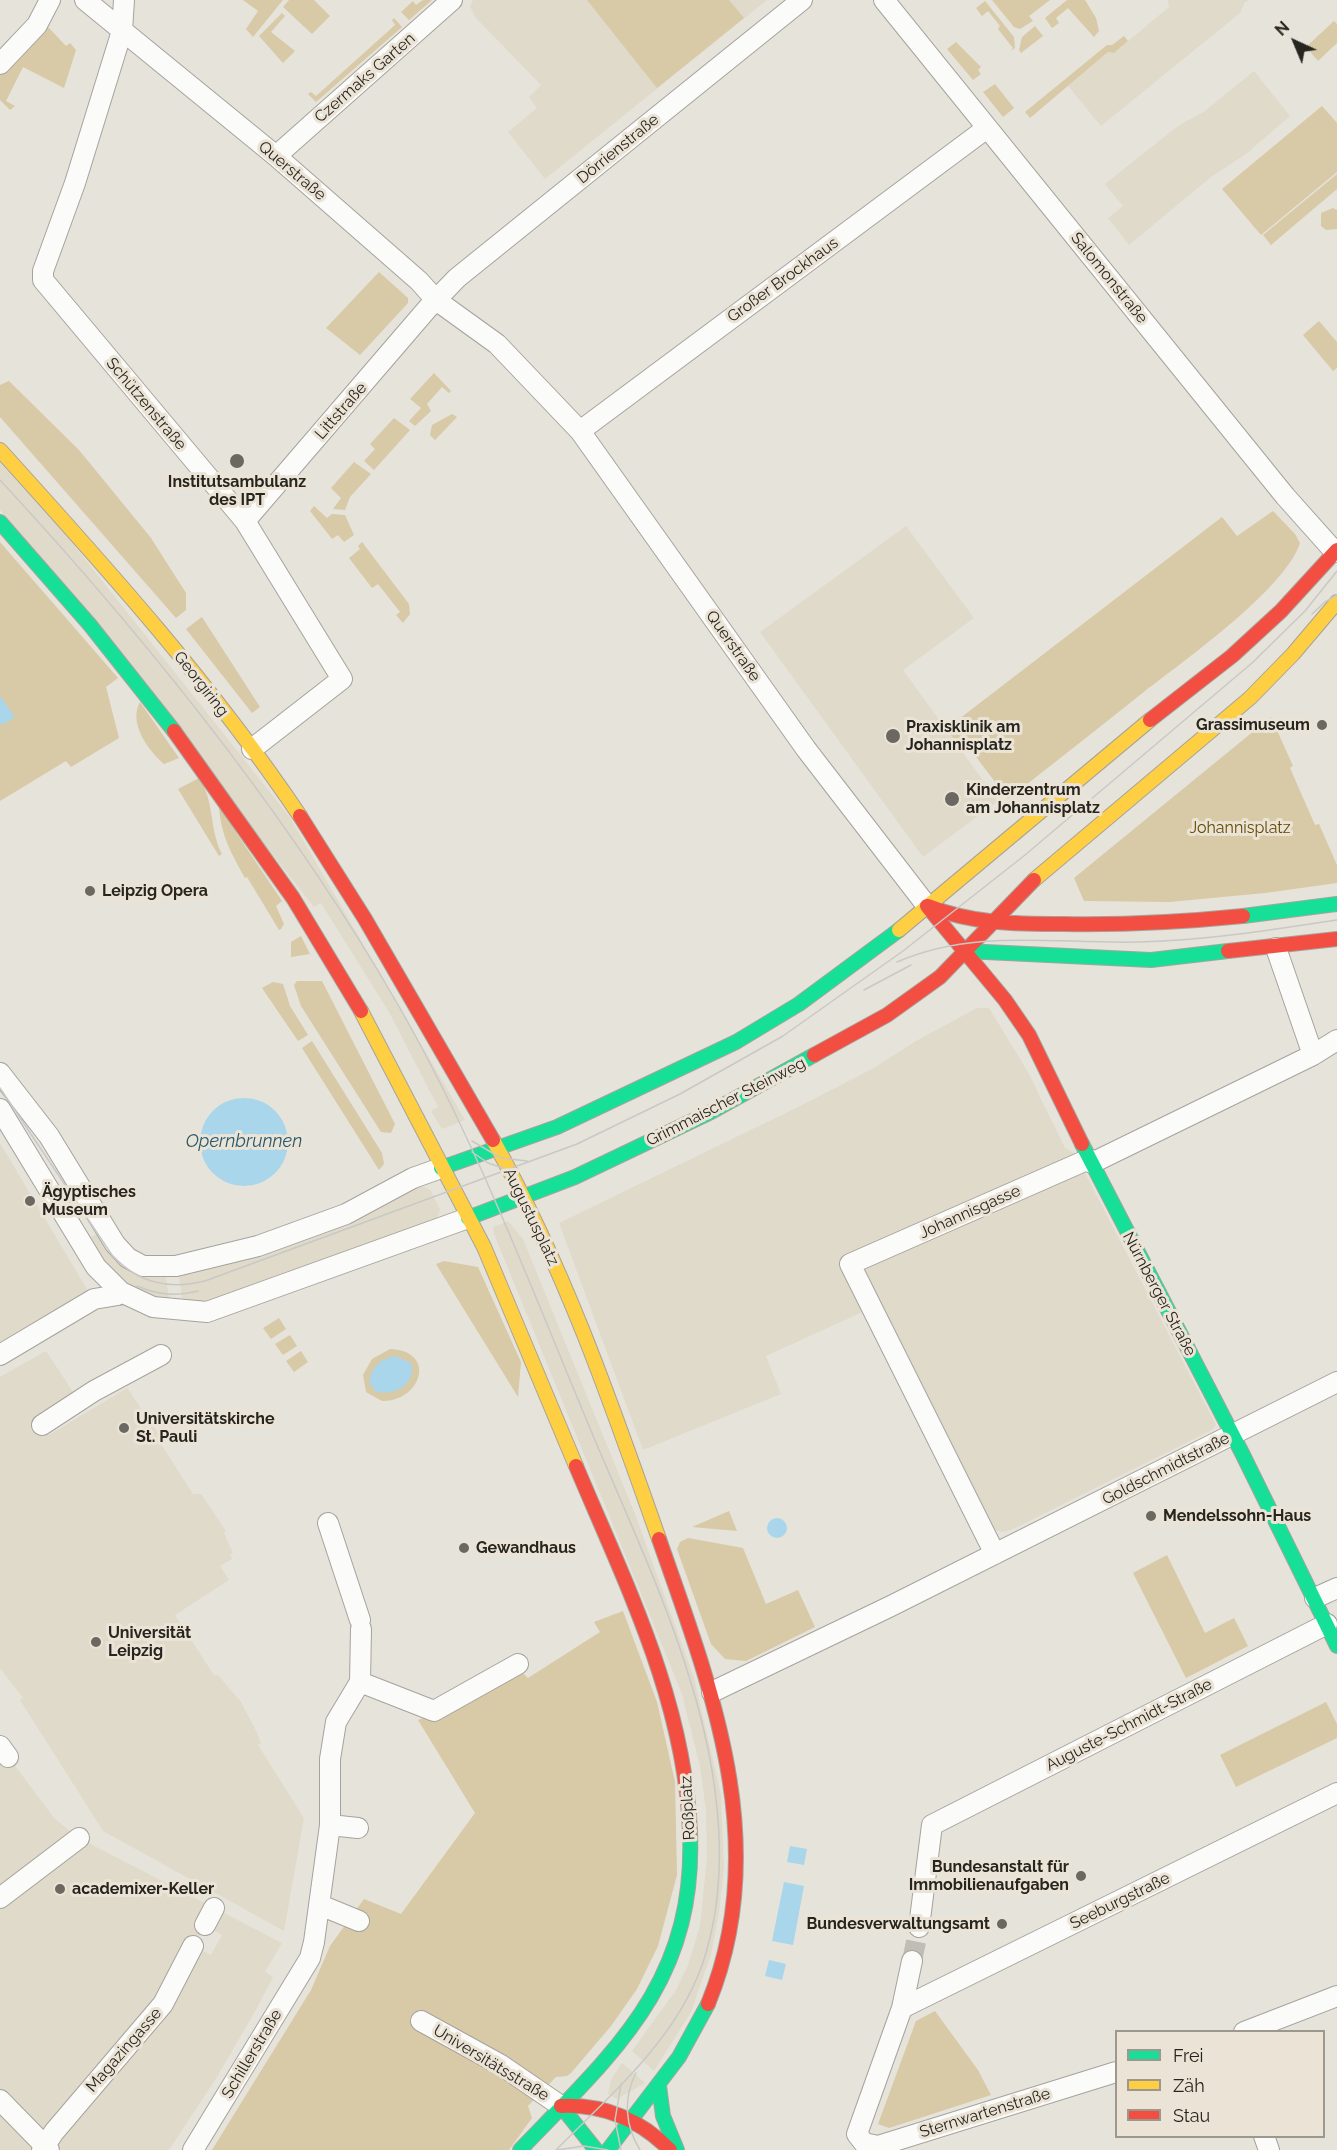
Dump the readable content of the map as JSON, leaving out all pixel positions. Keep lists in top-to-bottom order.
{
  "streets": {
    "main road": [
      "Querstraße",
      "Georgiring",
      "Grimmaischer Steinweg",
      "Augustusplatz",
      "Nürnberger Straße",
      "Roßplatz"
    ],
    "street": [
      "Czermaks Garten",
      "Dörrienstraße",
      "Salomonstraße",
      "Großer Brockhaus",
      "Schützenstraße",
      "Littstraße",
      "Johannisgasse",
      "Goldschmidtstraße",
      "Auguste-Schmidt-Straße",
      "Seeburgstraße",
      "Magazingasse",
      "Schillerstraße",
      "Universitätsstraße",
      "Sternwartenstraße"
    ]
  },
  "crossings": [
    ["Czermaks Garten", "Querstraße"],
    ["Dörrienstraße", "Querstraße"],
    ["Dörrienstraße", "Littstraße"],
    ["Querstraße", "Großer Brockhaus"],
    ["Querstraße", "Schützenstraße"],
    ["Querstraße", "Littstraße"],
    ["Querstraße", "Grimmaischer Steinweg"],
    ["Querstraße", "Nürnberger Straße"],
    ["Salomonstraße", "Großer Brockhaus"],
    ["Schützenstraße", "Littstraße"],
    ["Schützenstraße", "Georgiring"],
    ["Georgiring", "Augustusplatz"],
    ["Grimmaischer Steinweg", "Augustusplatz"],
    ["Grimmaischer Steinweg", "Nürnberger Straße"],
    ["Grimmaischer Steinweg", "Roßplatz"],
    ["Johannisgasse", "Nürnberger Straße"],
    ["Johannisgasse", "Goldschmidtstraße"],
    ["Augustusplatz", "Goldschmidtstraße"],
    ["Nürnberger Straße", "Goldschmidtstraße"],
    ["Nürnberger Straße", "Auguste-Schmidt-Straße"],
    ["Roßplatz", "Universitätsstraße"],
    ["Seeburgstraße", "Sternwartenstraße"]
  ],
  "water": ["Opernbrunnen"],
  "parks": ["Johannisplatz"],
  "places": [
    "Institutsambulanz des IPT",
    "Grassimuseum",
    "Praxisklinik am Johannisplatz",
    "Kinderzentrum am Johannisplatz",
    "Leipzig Opera",
    "Ägyptisches Museum",
    "Universitätskirche St. Pauli",
    "Mendelssohn-Haus",
    "Gewandhaus",
    "Universität Leipzig",
    "Bundesanstalt für Immobilienaufgaben",
    "academixer-Keller",
    "Bundesverwaltungsamt"
  ],
  "legend": ["Frei", "Zäh", "Stau"],
  "north": "top left"
}
